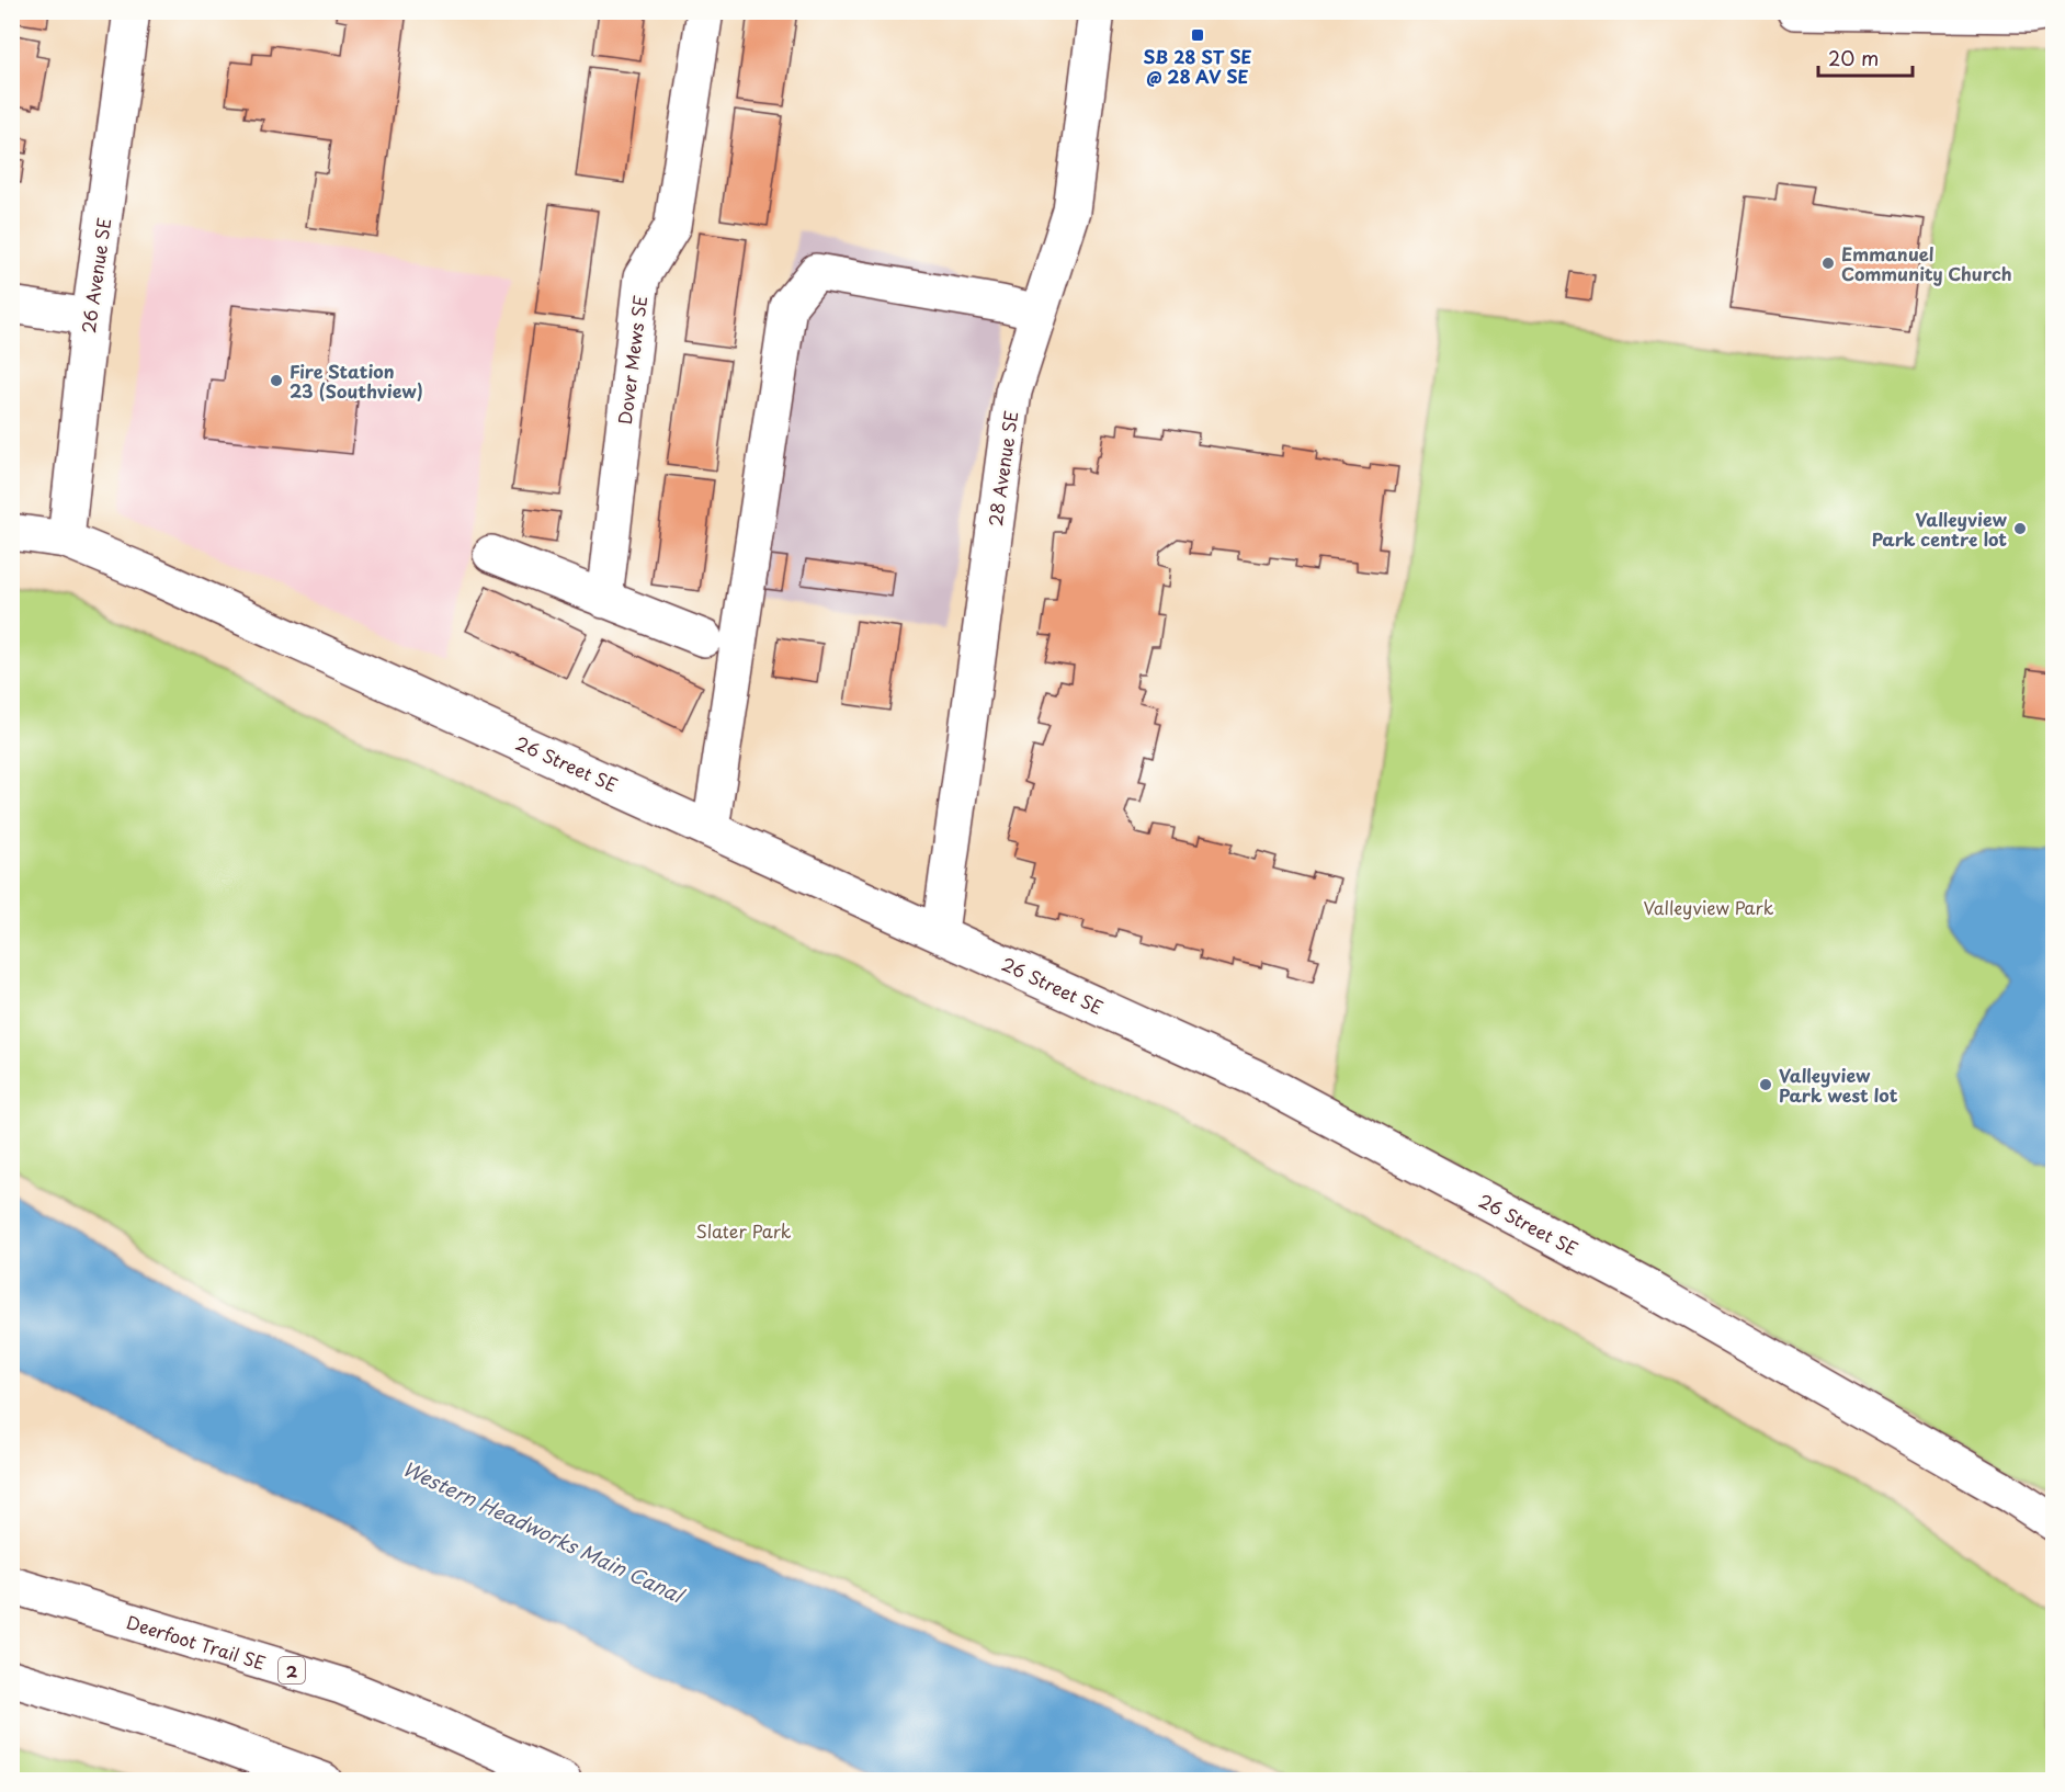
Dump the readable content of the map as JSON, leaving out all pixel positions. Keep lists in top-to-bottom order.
{
  "streets": {
    "main road": [
      "26 Avenue SE",
      "Dover Mews SE",
      "28 Avenue SE",
      "26 Street SE",
      "Deerfoot Trail SE",
      "2"
    ]
  },
  "crossings": [
    ["26 Avenue SE", "26 Street SE"],
    ["28 Avenue SE", "26 Street SE"]
  ],
  "water": ["Western Headworks Main Canal"],
  "parks": ["Valleyview Park", "Slater Park"],
  "places": {
    "transit": ["SB 28 ST SE @ 28 AV SE"],
    "other": [
      "Emmanuel Community Church",
      "Fire Station 23 (Southview)",
      "Valleyview Park centre lot",
      "Valleyview Park west lot"
    ]
  },
  "scale_bar": "20 m"
}
